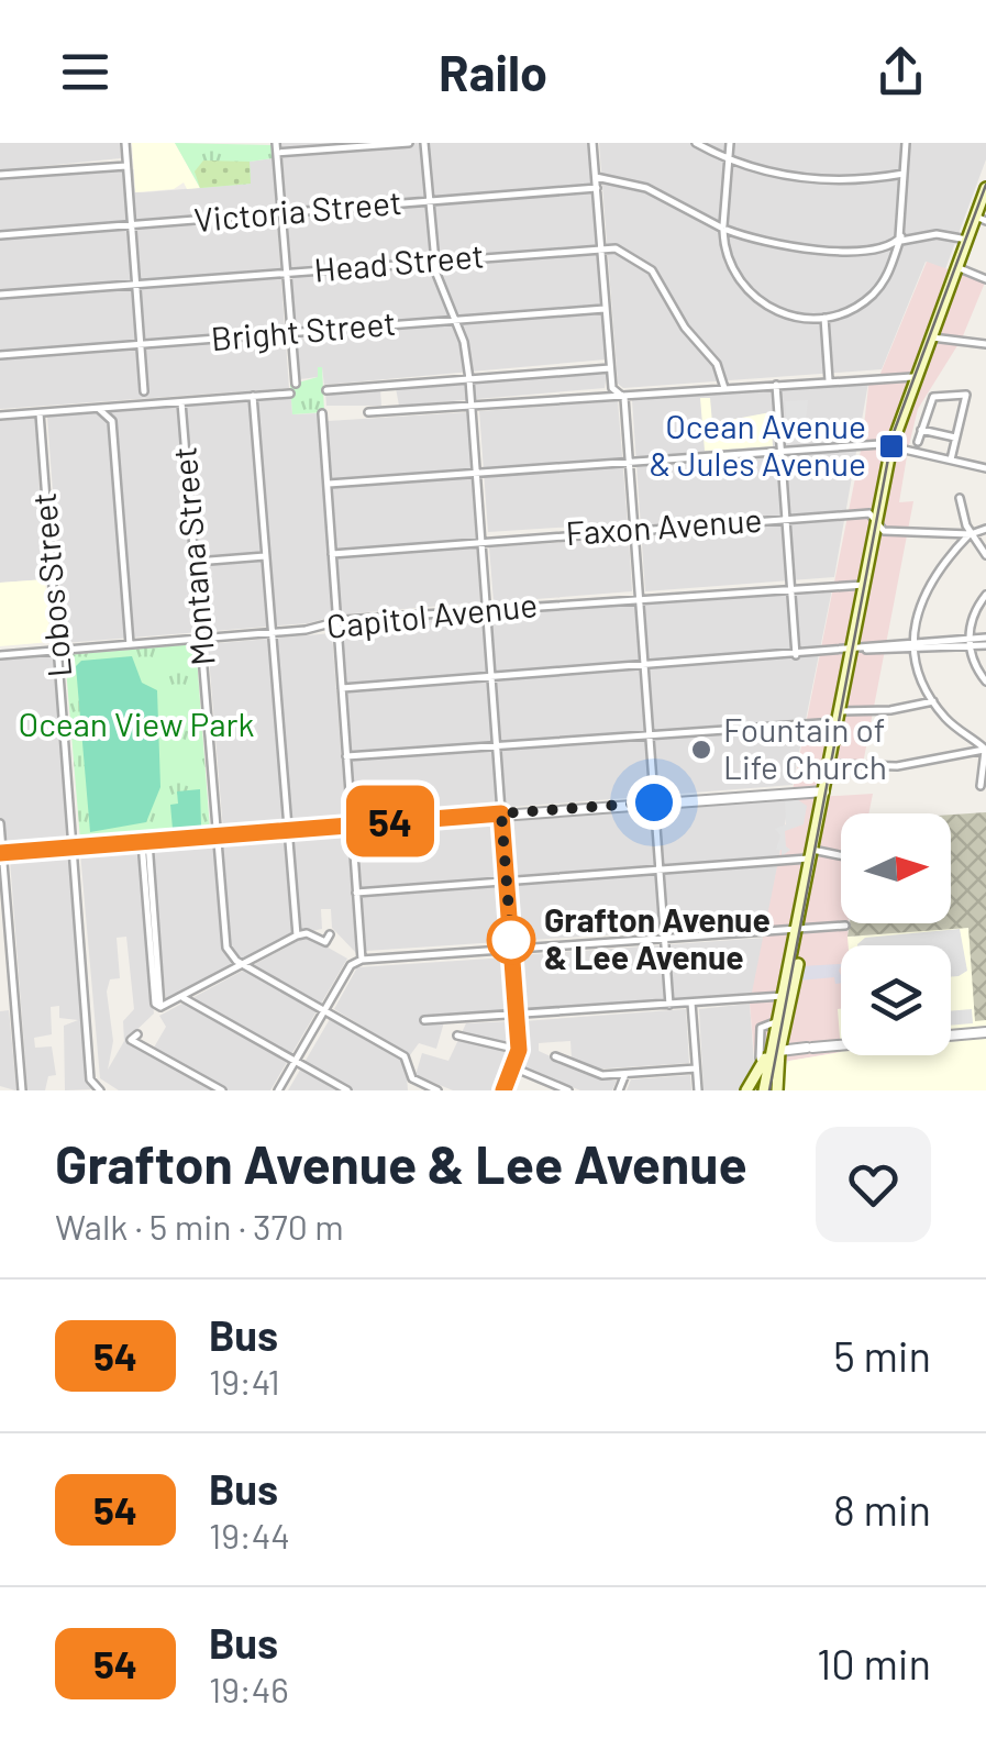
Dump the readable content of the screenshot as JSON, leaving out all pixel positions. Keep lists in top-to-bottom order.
{
  "streets": {
    "street": [
      "Victoria Street",
      "Head Street",
      "Bright Street",
      "Faxon Avenue",
      "Montana Street",
      "Lobos Street",
      "Capitol Avenue"
    ]
  },
  "crossings": [
    ["Montana Street", "Capitol Avenue"],
    ["Lobos Street", "Capitol Avenue"]
  ],
  "parks": ["Ocean View Park"],
  "places": {
    "transit": ["Ocean Avenue & Jules Avenue"],
    "other": ["Fountain of Life Church", "Grafton Avenue & Lee Avenue"]
  },
  "lines": ["bus line 54"],
  "north": "right",
  "page": {
    "header": "Railo",
    "on_map": "54",
    "heading": ["Grafton Avenue & Lee Avenue", "Walk · 5 min · 370 m"],
    "list": [
      {
        "mark": "54",
        "name": "Bus",
        "note": "19:41",
        "value": "5 min"
      },
      {
        "mark": "54",
        "name": "Bus",
        "note": "19:44",
        "value": "8 min"
      },
      {
        "mark": "54",
        "name": "Bus",
        "note": "19:46",
        "value": "10 min"
      }
    ]
  }
}
